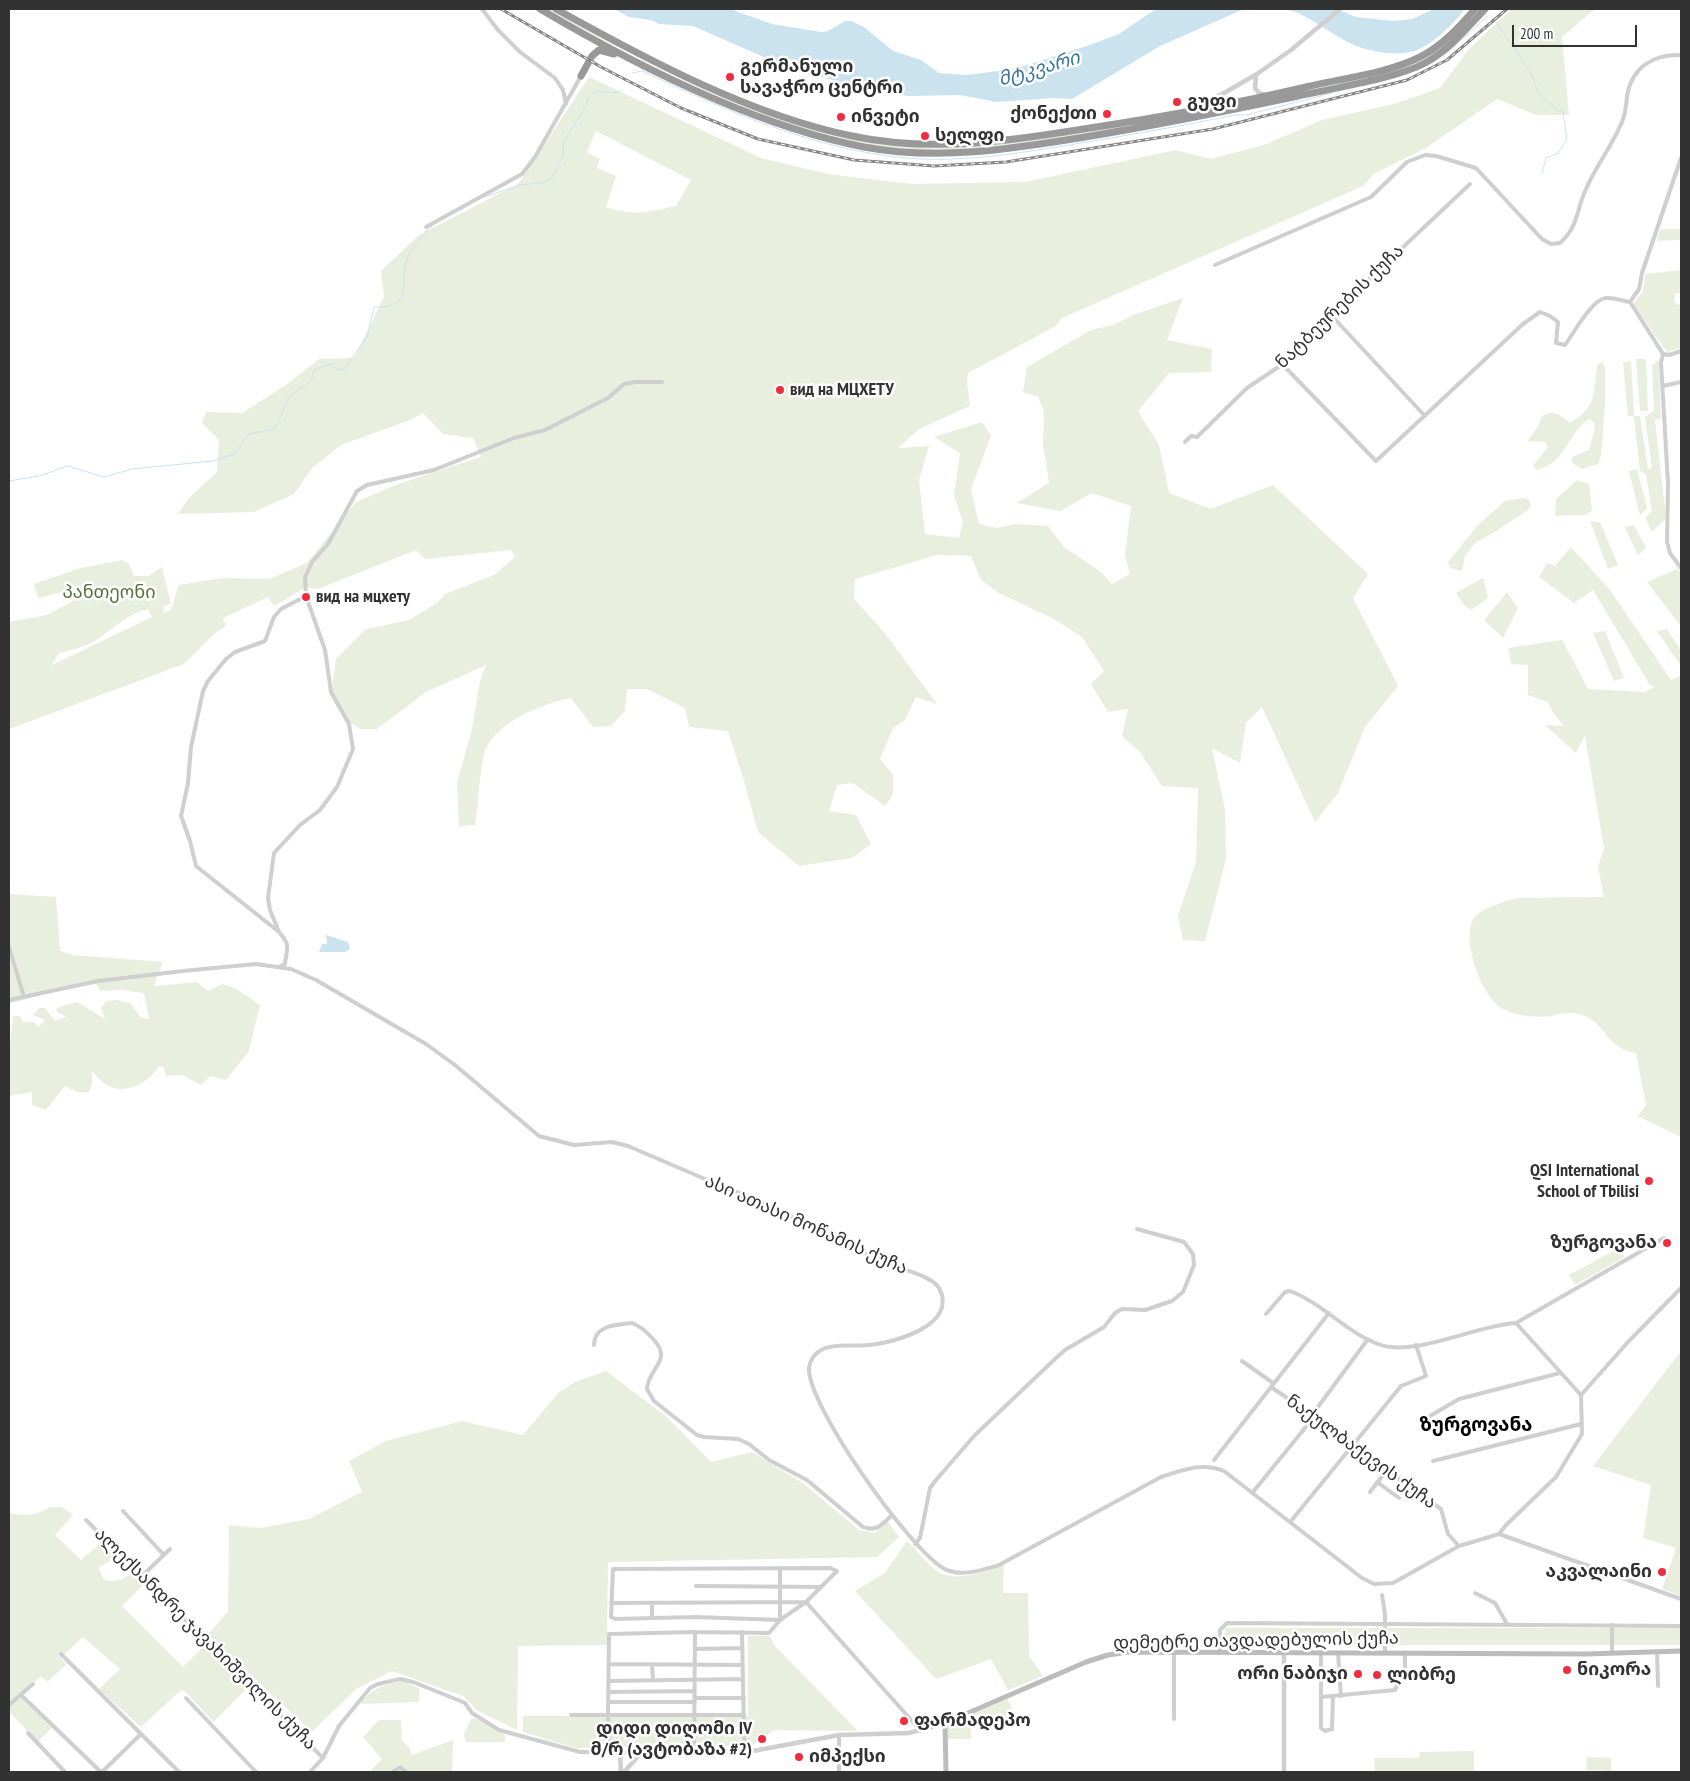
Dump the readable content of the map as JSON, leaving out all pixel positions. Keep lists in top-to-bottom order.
{
  "streets": {
    "main road": ["დემეტრე თავდადებულის ქუჩა"],
    "street": [
      "ნატბეურების ქუჩა",
      "ასი ათასი მოწამის ქუჩა",
      "ნაქულბაქევის ქუჩა",
      "ალექსანდრე ჯავახიშვილის ქუჩა"
    ]
  },
  "crossings": [
    ["ასი ათასი მოწამის ქუჩა", "ნაქულბაქევის ქუჩა"],
    ["ალექსანდრე ჯავახიშვილის ქუჩა", "დემეტრე თავდადებულის ქუჩა"]
  ],
  "districts": ["ზურგოვანა"],
  "water": ["მტკვარი"],
  "parks": ["პანთეონი"],
  "places": [
    "გერმანული სავაჭრო ცენტრი",
    "გუფი",
    "ქონექთი",
    "ინვეტი",
    "სელფი",
    "вид на МЦХЕТУ",
    "вид на мцхету",
    "QSI International School of Tbilisi",
    "ზურგოვანა",
    "აკვალაინი",
    "ნიკორა",
    "ორი ნაბიჯი",
    "ლიბრე",
    "ფარმადეპო",
    "დიდი დიღომი IV მ/რ (ავტობაზა #2)",
    "იმპექსი"
  ],
  "scale_bar": "200 m"
}
